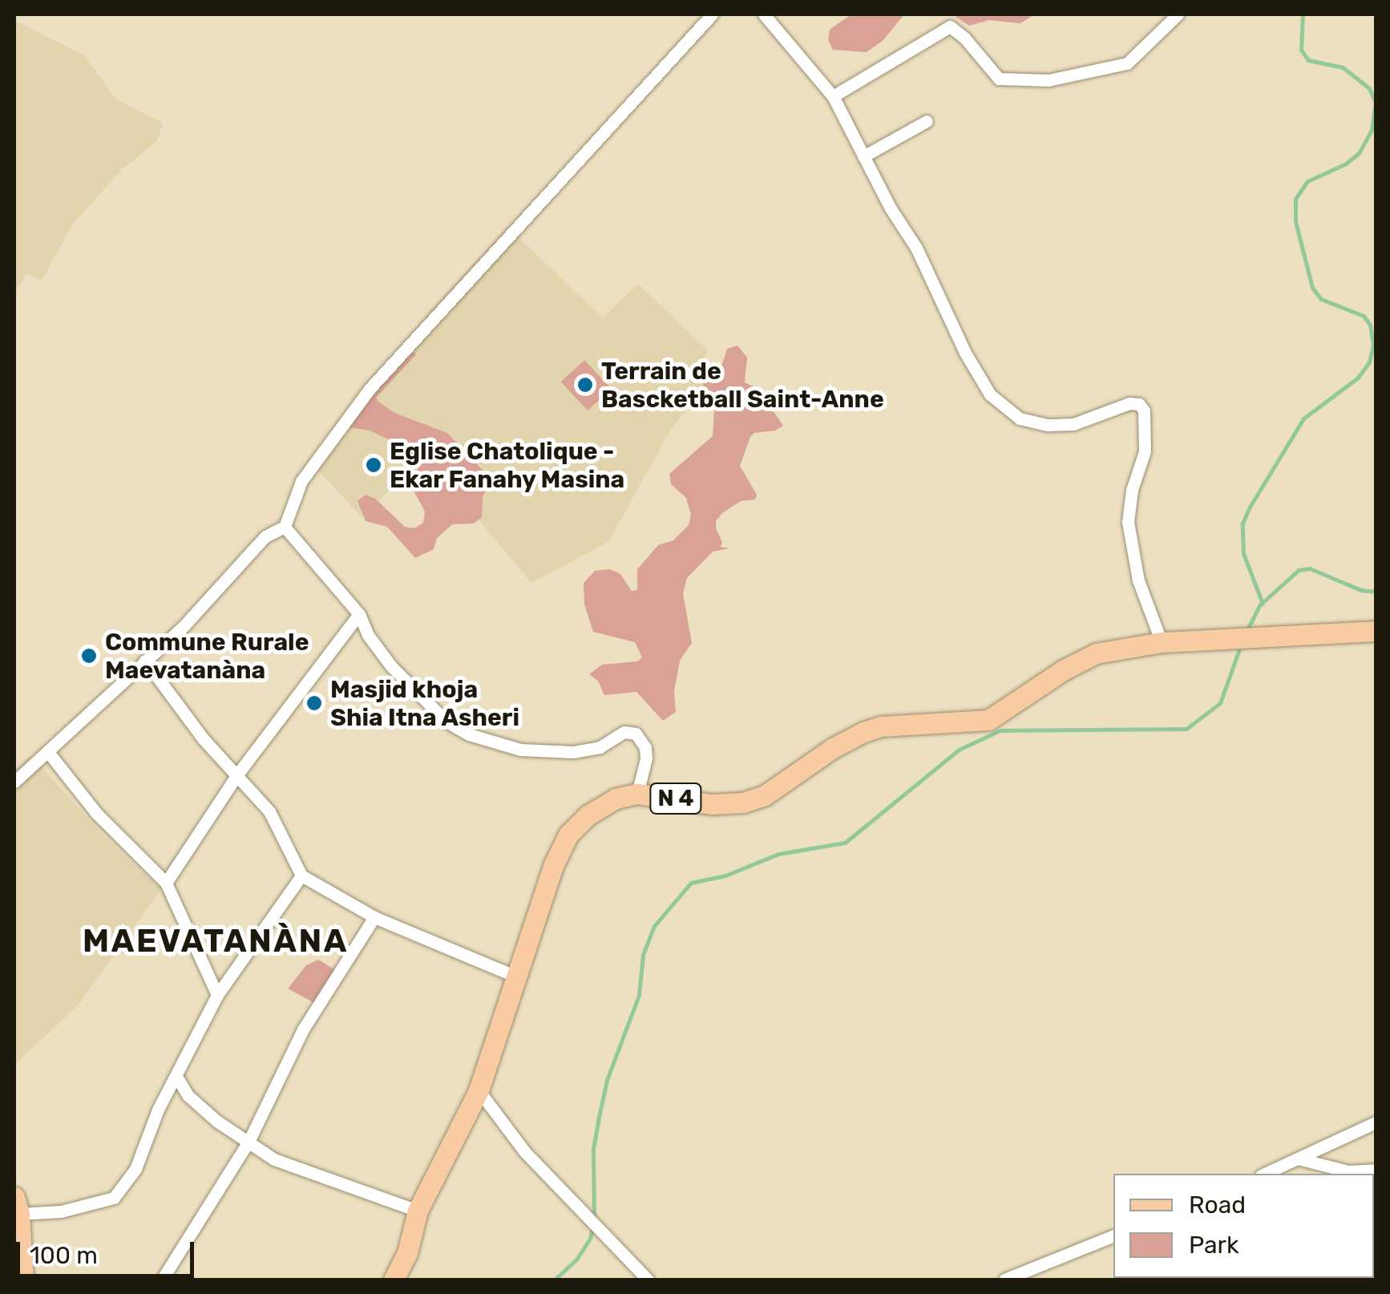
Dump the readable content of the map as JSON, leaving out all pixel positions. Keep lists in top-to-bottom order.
{
  "streets": {
    "main road": ["N 4"]
  },
  "districts": ["MAEVATANÀNA"],
  "places": [
    "Terrain de Bascketball Saint-Anne",
    "Eglise Chatolique - Ekar Fanahy Masina",
    "Commune Rurale Maevatanàna",
    "Masjid khoja Shia Itna Asheri"
  ],
  "legend": ["Road", "Park"],
  "scale_bar": "100 m"
}
